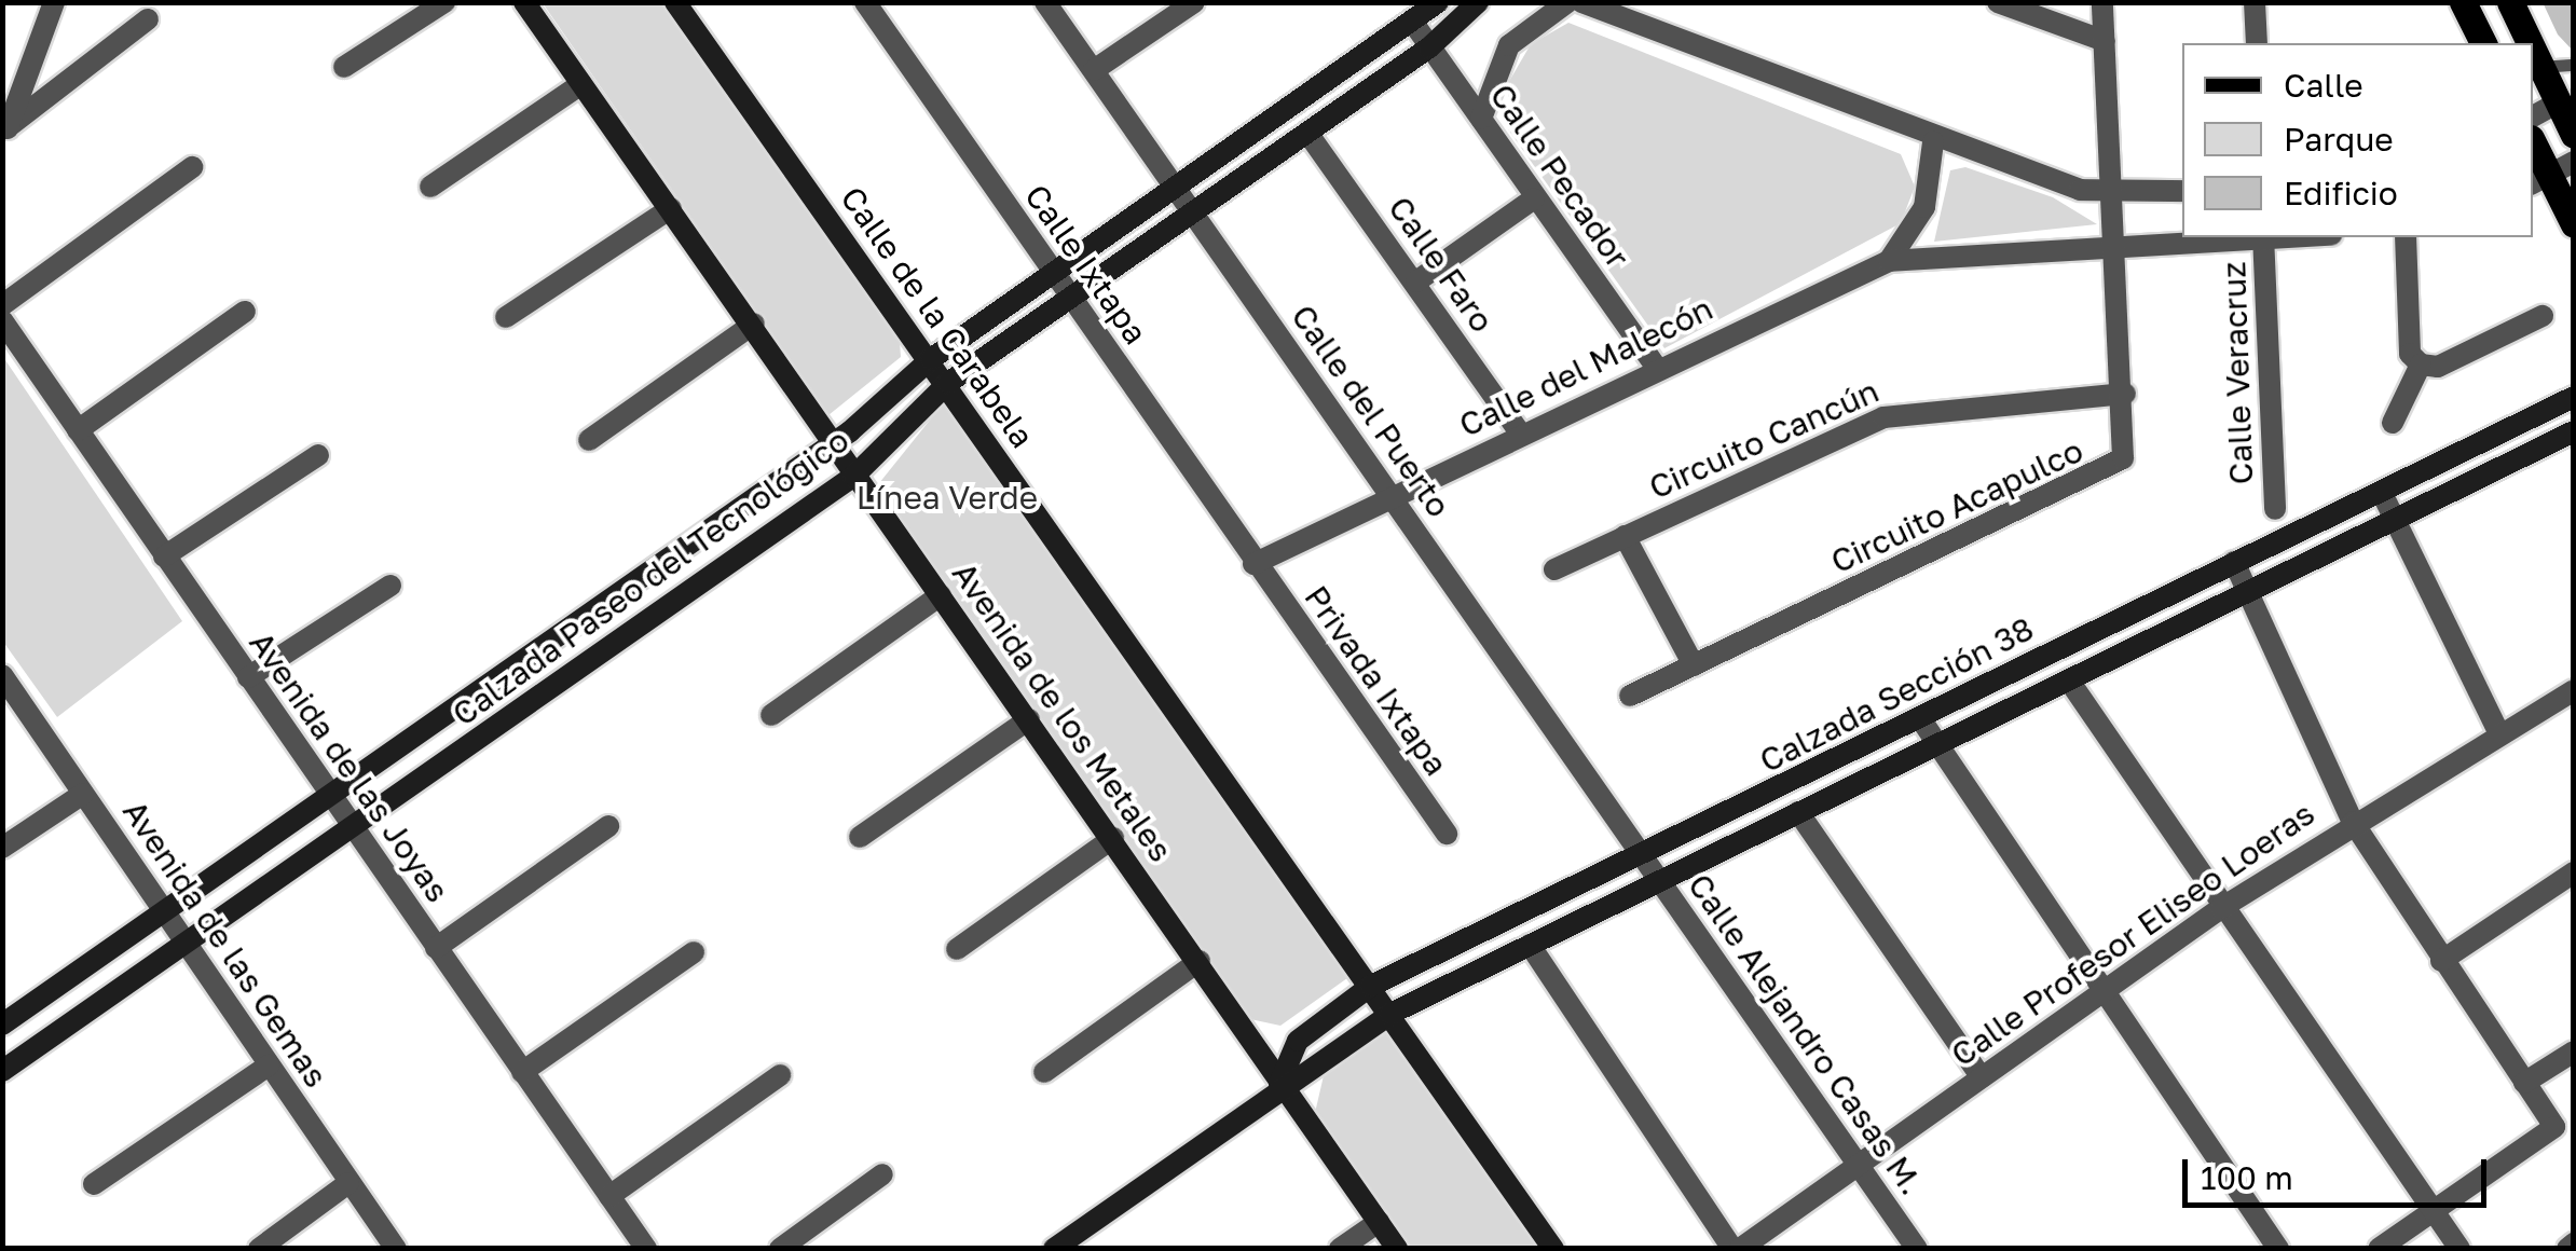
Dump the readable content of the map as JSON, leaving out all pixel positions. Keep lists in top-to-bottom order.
{
  "streets": {
    "street": [
      "Calle Pecador",
      "Calle Ixtapa",
      "Calle Faro",
      "Calle de la Carabela",
      "Calle del Malecón",
      "Calle Veracruz",
      "Calle del Puerto",
      "Circuito Cancún",
      "Circuito Acapulco",
      "Calzada Paseo del Tecnológico",
      "Privada Ixtapa",
      "Calzada Sección 38",
      "Avenida de los Metales",
      "Avenida de las Joyas",
      "Calle Profesor Eliseo Loeras",
      "Avenida de las Gemas",
      "Calle Alejandro Casas M."
    ]
  },
  "crossings": [
    ["Calle Pecador", "Calle del Malecón"],
    ["Calle Pecador", "Calzada Paseo del Tecnológico"],
    ["Calle Ixtapa", "Calle del Malecón"],
    ["Calle Ixtapa", "Calzada Paseo del Tecnológico"],
    ["Calle Ixtapa", "Privada Ixtapa"],
    ["Calle Faro", "Calle del Malecón"],
    ["Calle Faro", "Calzada Paseo del Tecnológico"],
    ["Calle de la Carabela", "Calzada Paseo del Tecnológico"],
    ["Calle de la Carabela", "Calzada Sección 38"],
    ["Calle del Malecón", "Calle del Puerto"],
    ["Calle del Malecón", "Privada Ixtapa"],
    ["Calle del Puerto", "Calzada Paseo del Tecnológico"],
    ["Calle del Puerto", "Calzada Sección 38"],
    ["Calle del Puerto", "Calle Alejandro Casas M."],
    ["Circuito Cancún", "Circuito Acapulco"],
    ["Calzada Paseo del Tecnológico", "Avenida de los Metales"],
    ["Calzada Paseo del Tecnológico", "Avenida de las Joyas"],
    ["Calzada Paseo del Tecnológico", "Avenida de las Gemas"],
    ["Calzada Sección 38", "Avenida de los Metales"],
    ["Calzada Sección 38", "Calle Alejandro Casas M."],
    ["Calle Profesor Eliseo Loeras", "Calle Alejandro Casas M."]
  ],
  "parks": ["Línea Verde"],
  "legend": ["Calle", "Parque", "Edificio"],
  "scale_bar": "100 m"
}
